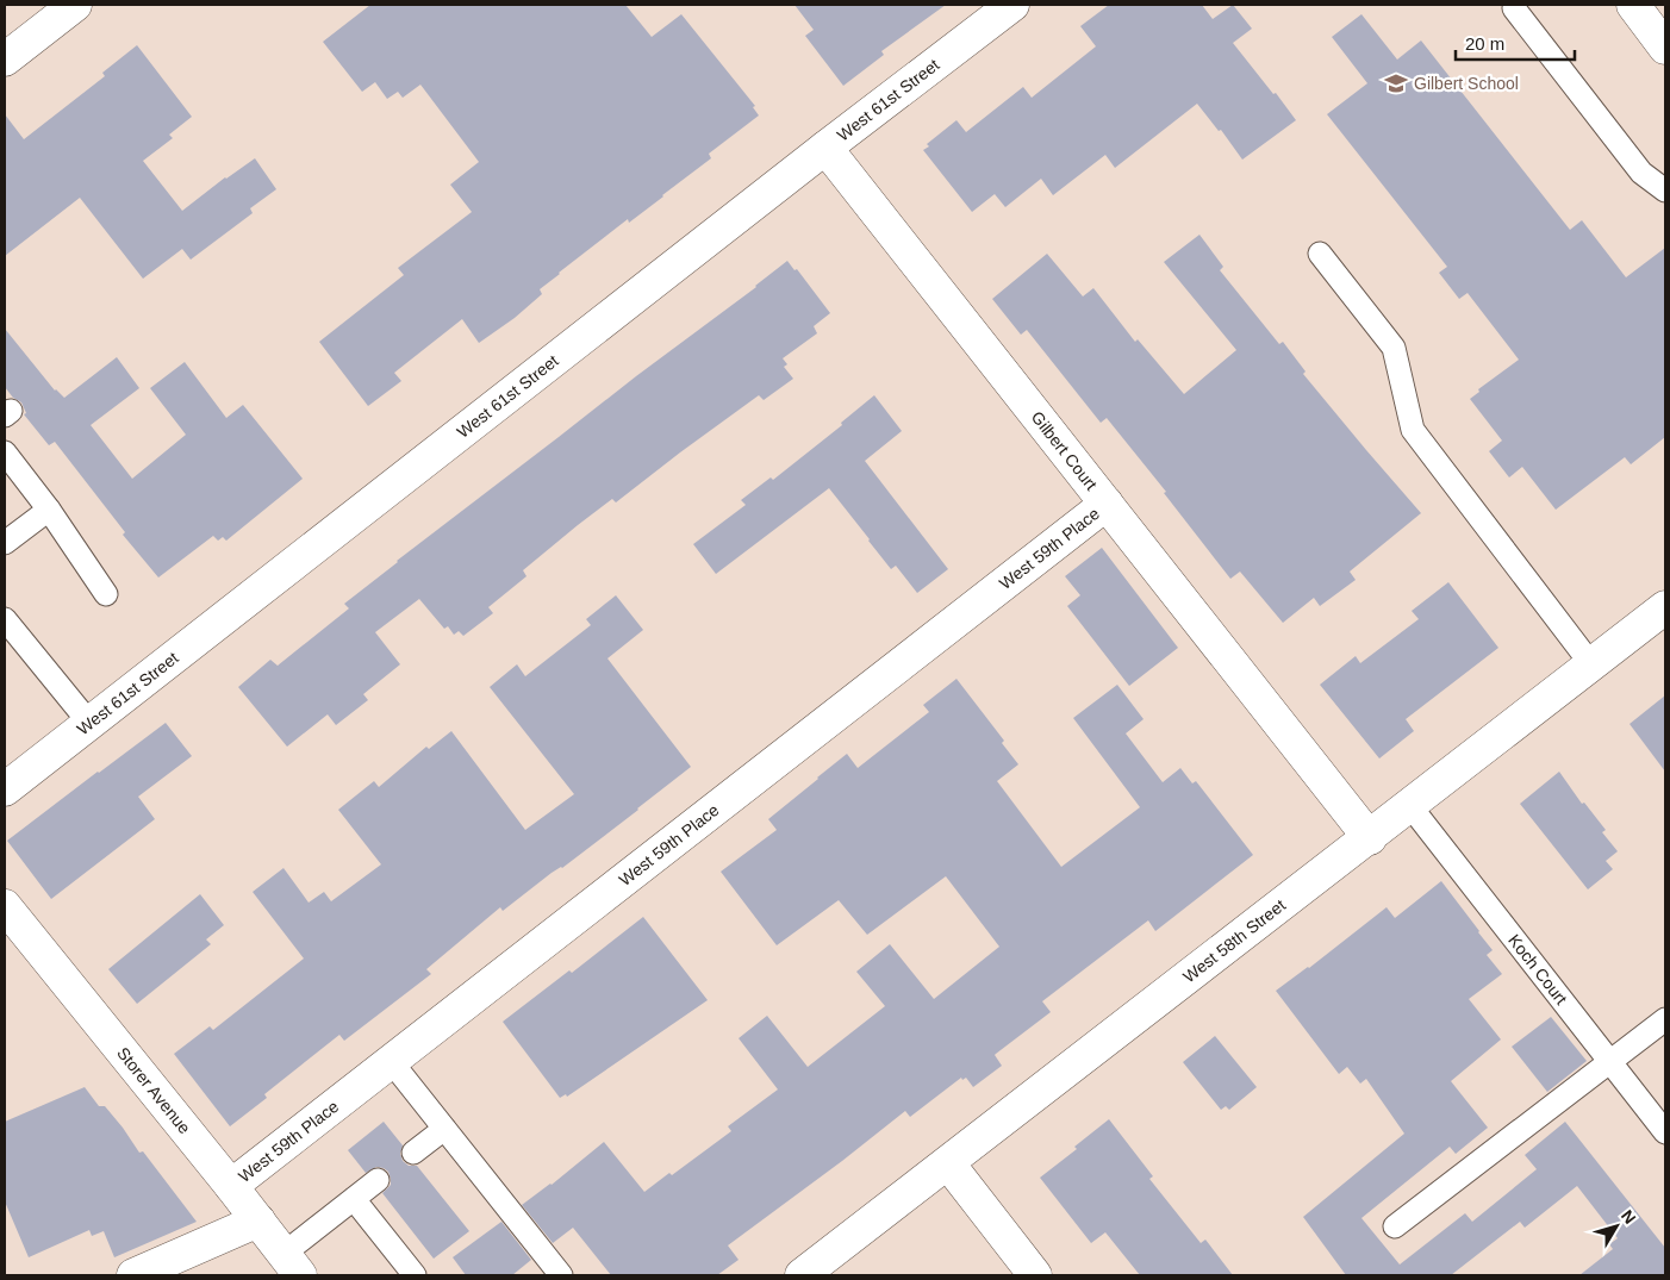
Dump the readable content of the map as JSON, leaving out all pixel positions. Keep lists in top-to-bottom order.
{
  "streets": {
    "street": [
      "West 61st Street",
      "Gilbert Court",
      "West 59th Place",
      "West 58th Street",
      "Storer Avenue"
    ],
    "lane": ["Koch Court"]
  },
  "crossings": [
    ["West 61st Street", "Gilbert Court"],
    ["Gilbert Court", "West 59th Place"],
    ["Gilbert Court", "West 58th Street"],
    ["West 59th Place", "Storer Avenue"],
    ["West 58th Street", "Koch Court"]
  ],
  "places": {
    "school or university": ["Gilbert School"]
  },
  "scale_bar": "20 m",
  "north": "top right"
}
